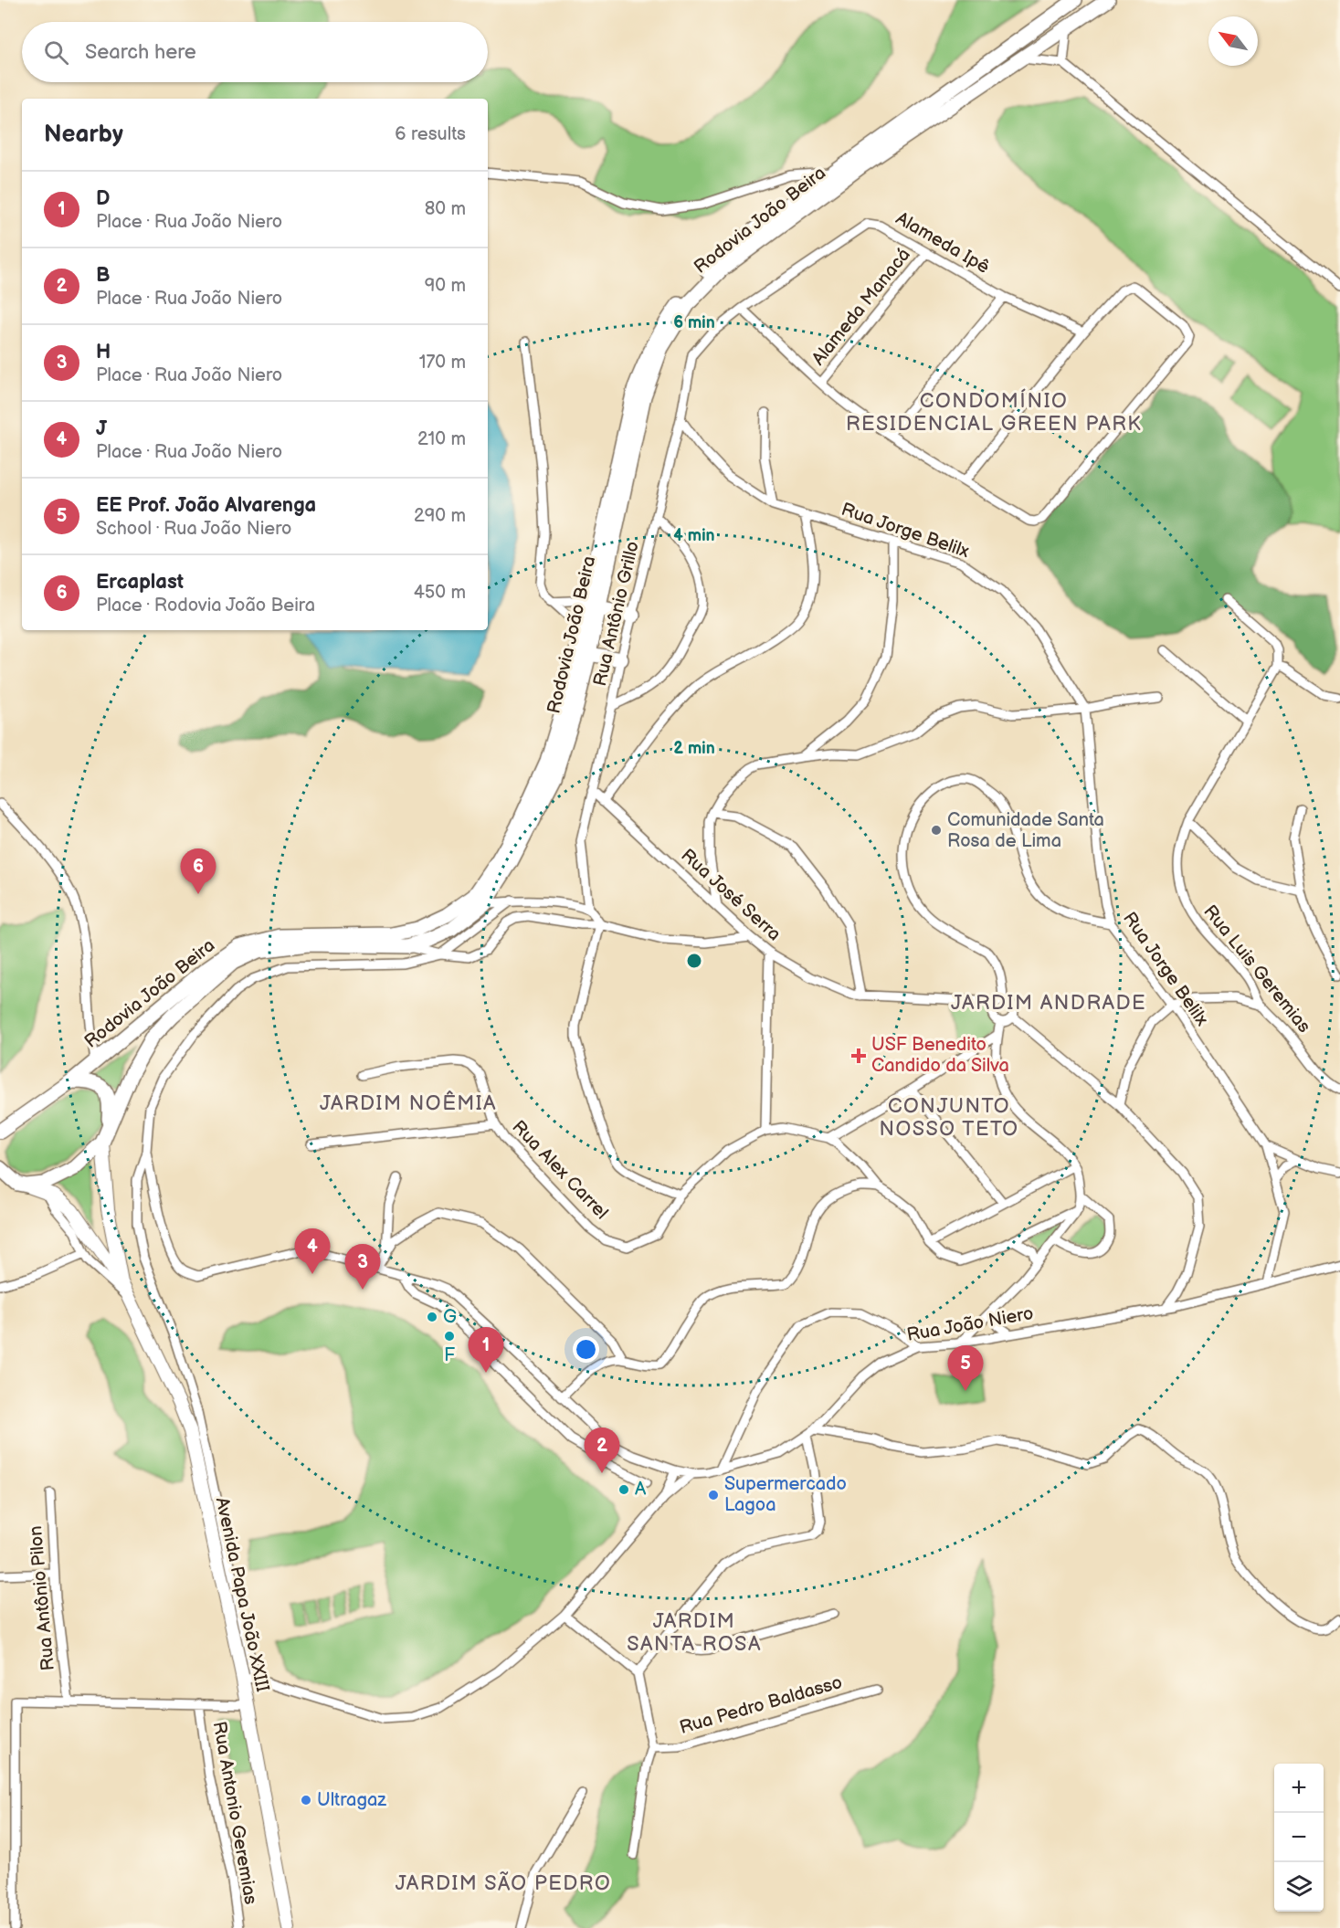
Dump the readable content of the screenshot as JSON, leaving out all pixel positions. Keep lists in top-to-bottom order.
{
  "streets": {
    "main road": ["Rodovia João Beira", "Avenida Papa João XXIII"],
    "street": [
      "Alameda Ipê",
      "Alameda Manacá",
      "Rua Jorge Belilx",
      "Rua Antônio Grillo",
      "Rua José Serra",
      "Rua Luis Geremias",
      "Rua Alex Carrel",
      "Rua João Niero",
      "Rua Antônio Pilon",
      "Rua Pedro Baldasso",
      "Rua Antonio Geremias"
    ]
  },
  "crossings": [
    ["Rodovia João Beira", "Avenida Papa João XXIII"],
    ["Alameda Ipê", "Alameda Manacá"],
    ["Alameda Ipê", "Rua Antônio Grillo"],
    ["Rua Jorge Belilx", "Rua Antônio Grillo"],
    ["Rua Jorge Belilx", "Rua João Niero"],
    ["Rua Antônio Grillo", "Rua José Serra"]
  ],
  "districts": [
    "CONDOMÍNIO RESIDENCIAL GREEN PARK",
    "JARDIM ANDRADE",
    "JARDIM NOÊMIA",
    "CONJUNTO NOSSO TETO",
    "JARDIM SANTA ROSA",
    "JARDIM SÃO PEDRO"
  ],
  "places": {
    "other": [
      "Comunidade Santa Rosa de Lima",
      "G",
      "F",
      "A",
      "Supermercado Lagoa",
      "Ultragaz"
    ],
    "health": ["USF Benedito Candido da Silva"]
  },
  "north": "top left",
  "page": {
    "search": "Search here",
    "heading": ["Nearby", "6 results"],
    "list": [
      {
        "mark": "1",
        "name": "D",
        "note": "Place · Rua João Niero",
        "value": "80 m"
      },
      {
        "mark": "2",
        "name": "B",
        "note": "Place · Rua João Niero",
        "value": "90 m"
      },
      {
        "mark": "3",
        "name": "H",
        "note": "Place · Rua João Niero",
        "value": "170 m"
      },
      {
        "mark": "4",
        "name": "J",
        "note": "Place · Rua João Niero",
        "value": "210 m"
      },
      {
        "mark": "5",
        "name": "EE Prof. João Alvarenga",
        "note": "School · Rua João Niero",
        "value": "290 m"
      },
      {
        "mark": "6",
        "name": "Ercaplast",
        "note": "Place · Rodovia João Beira",
        "value": "450 m"
      }
    ],
    "pins": [
      "6",
      "4",
      "3",
      "1",
      "5",
      "2"
    ],
    "map_buttons": ["+", "−"]
  },
  "rings": ["6 min", "4 min", "2 min"]
}
